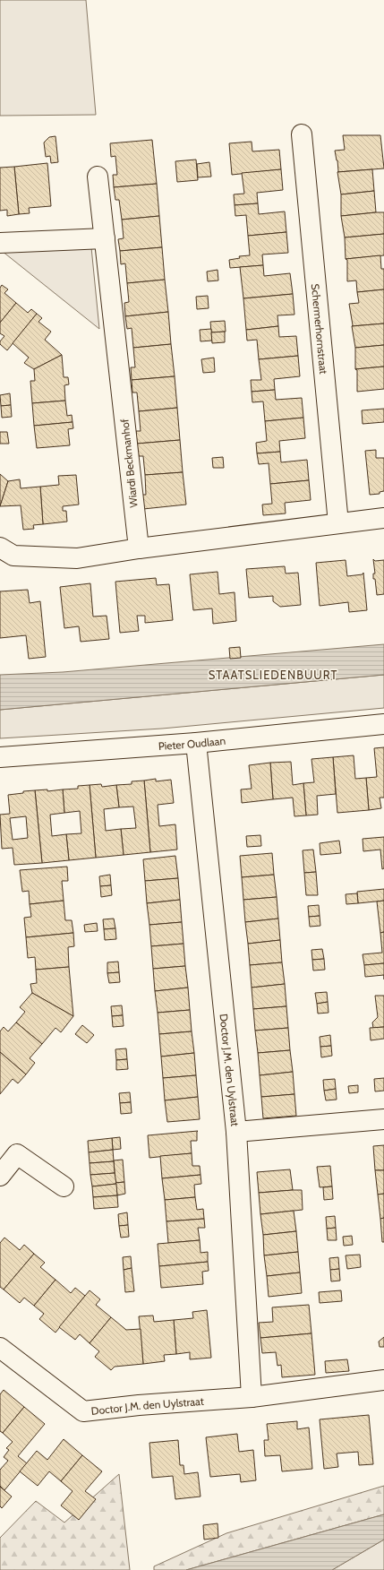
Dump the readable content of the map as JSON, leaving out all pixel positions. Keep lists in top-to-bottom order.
{
  "streets": {
    "street": [
      "Schermerhornstraat",
      "Wiardi Beckmanhof",
      "Pieter Oudlaan",
      "Doctor J.M. den Uylstraat"
    ]
  },
  "crossings": [
    ["Pieter Oudlaan", "Doctor J.M. den Uylstraat"]
  ],
  "districts": ["STAATSLIEDENBUURT"]
}
